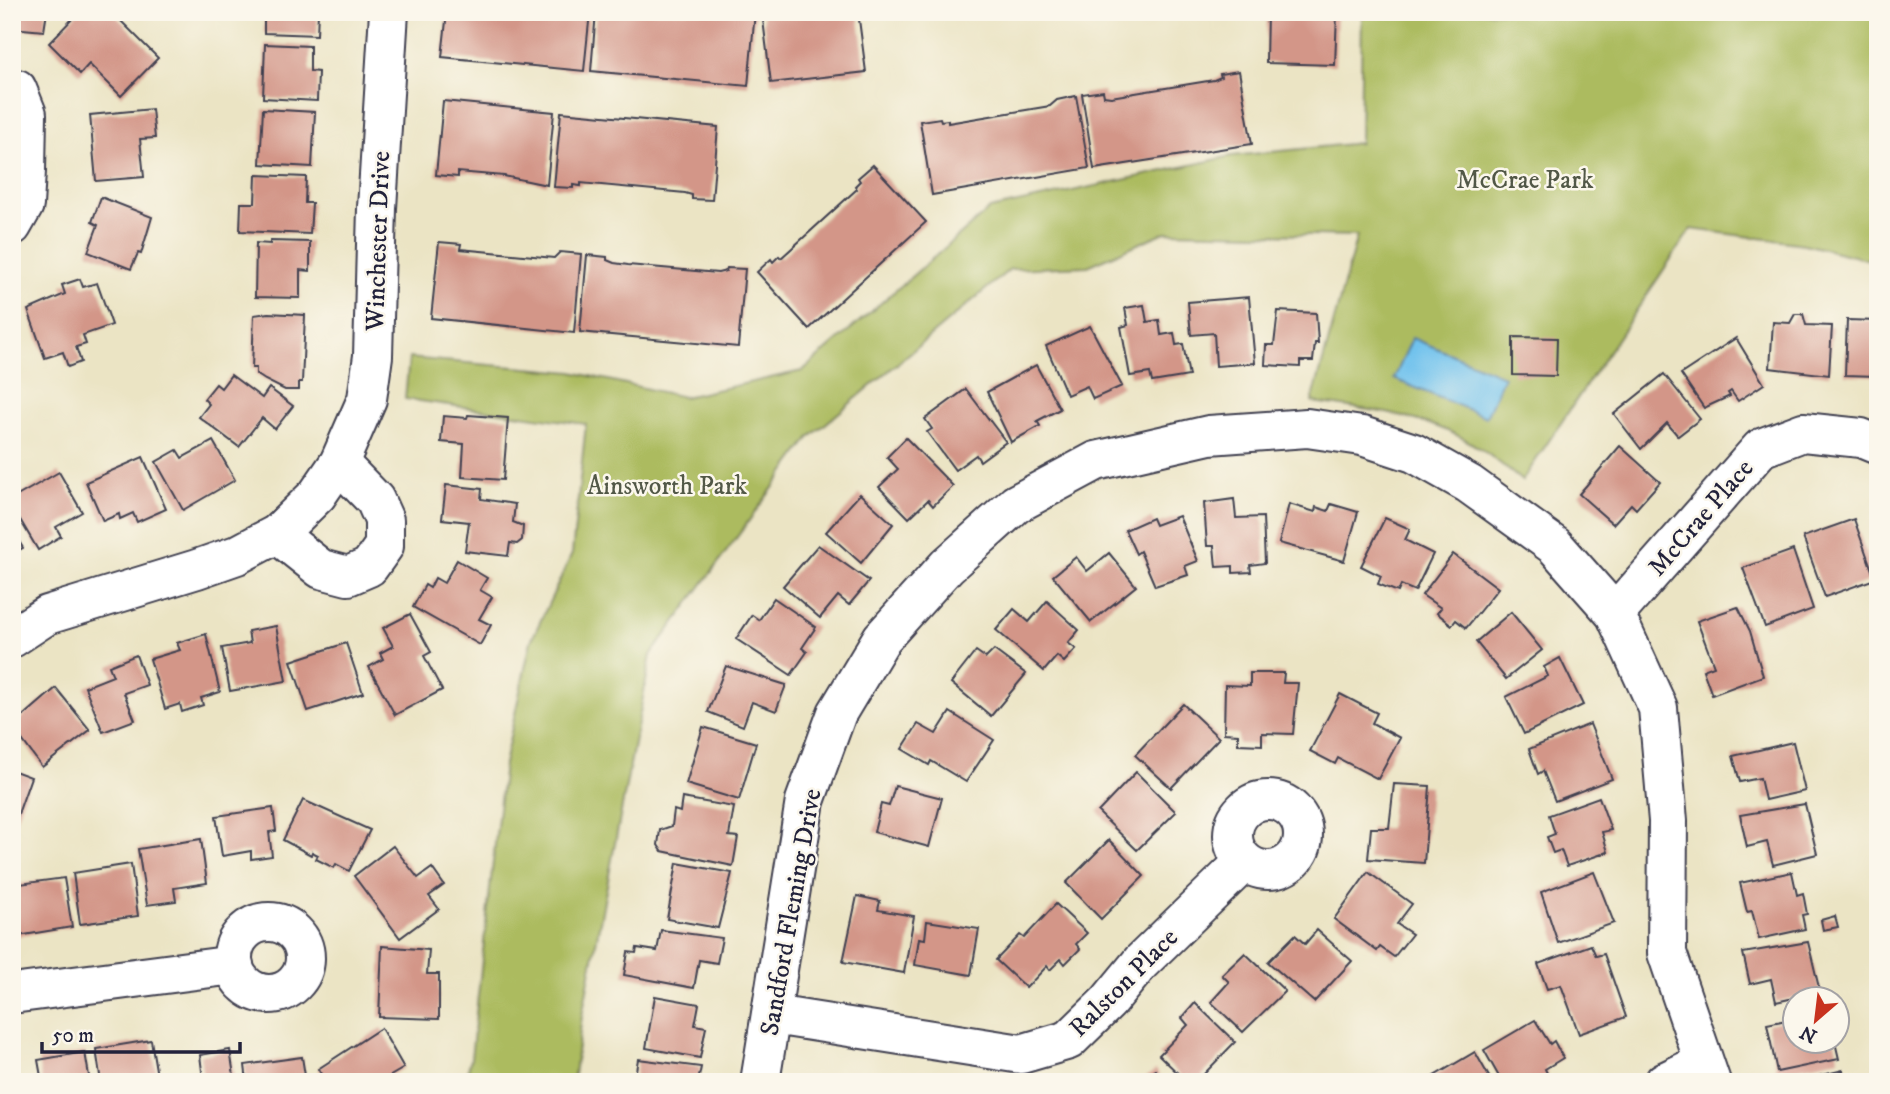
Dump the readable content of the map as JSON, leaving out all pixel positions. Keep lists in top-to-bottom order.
{
  "streets": {
    "street": [
      "Winchester Drive",
      "McCrae Place",
      "Sandford Fleming Drive",
      "Ralston Place"
    ]
  },
  "crossings": [
    ["McCrae Place", "Sandford Fleming Drive"],
    ["Sandford Fleming Drive", "Ralston Place"]
  ],
  "parks": ["McCrae Park", "Ainsworth Park"],
  "scale_bar": "50 m",
  "north": "bottom left"
}
